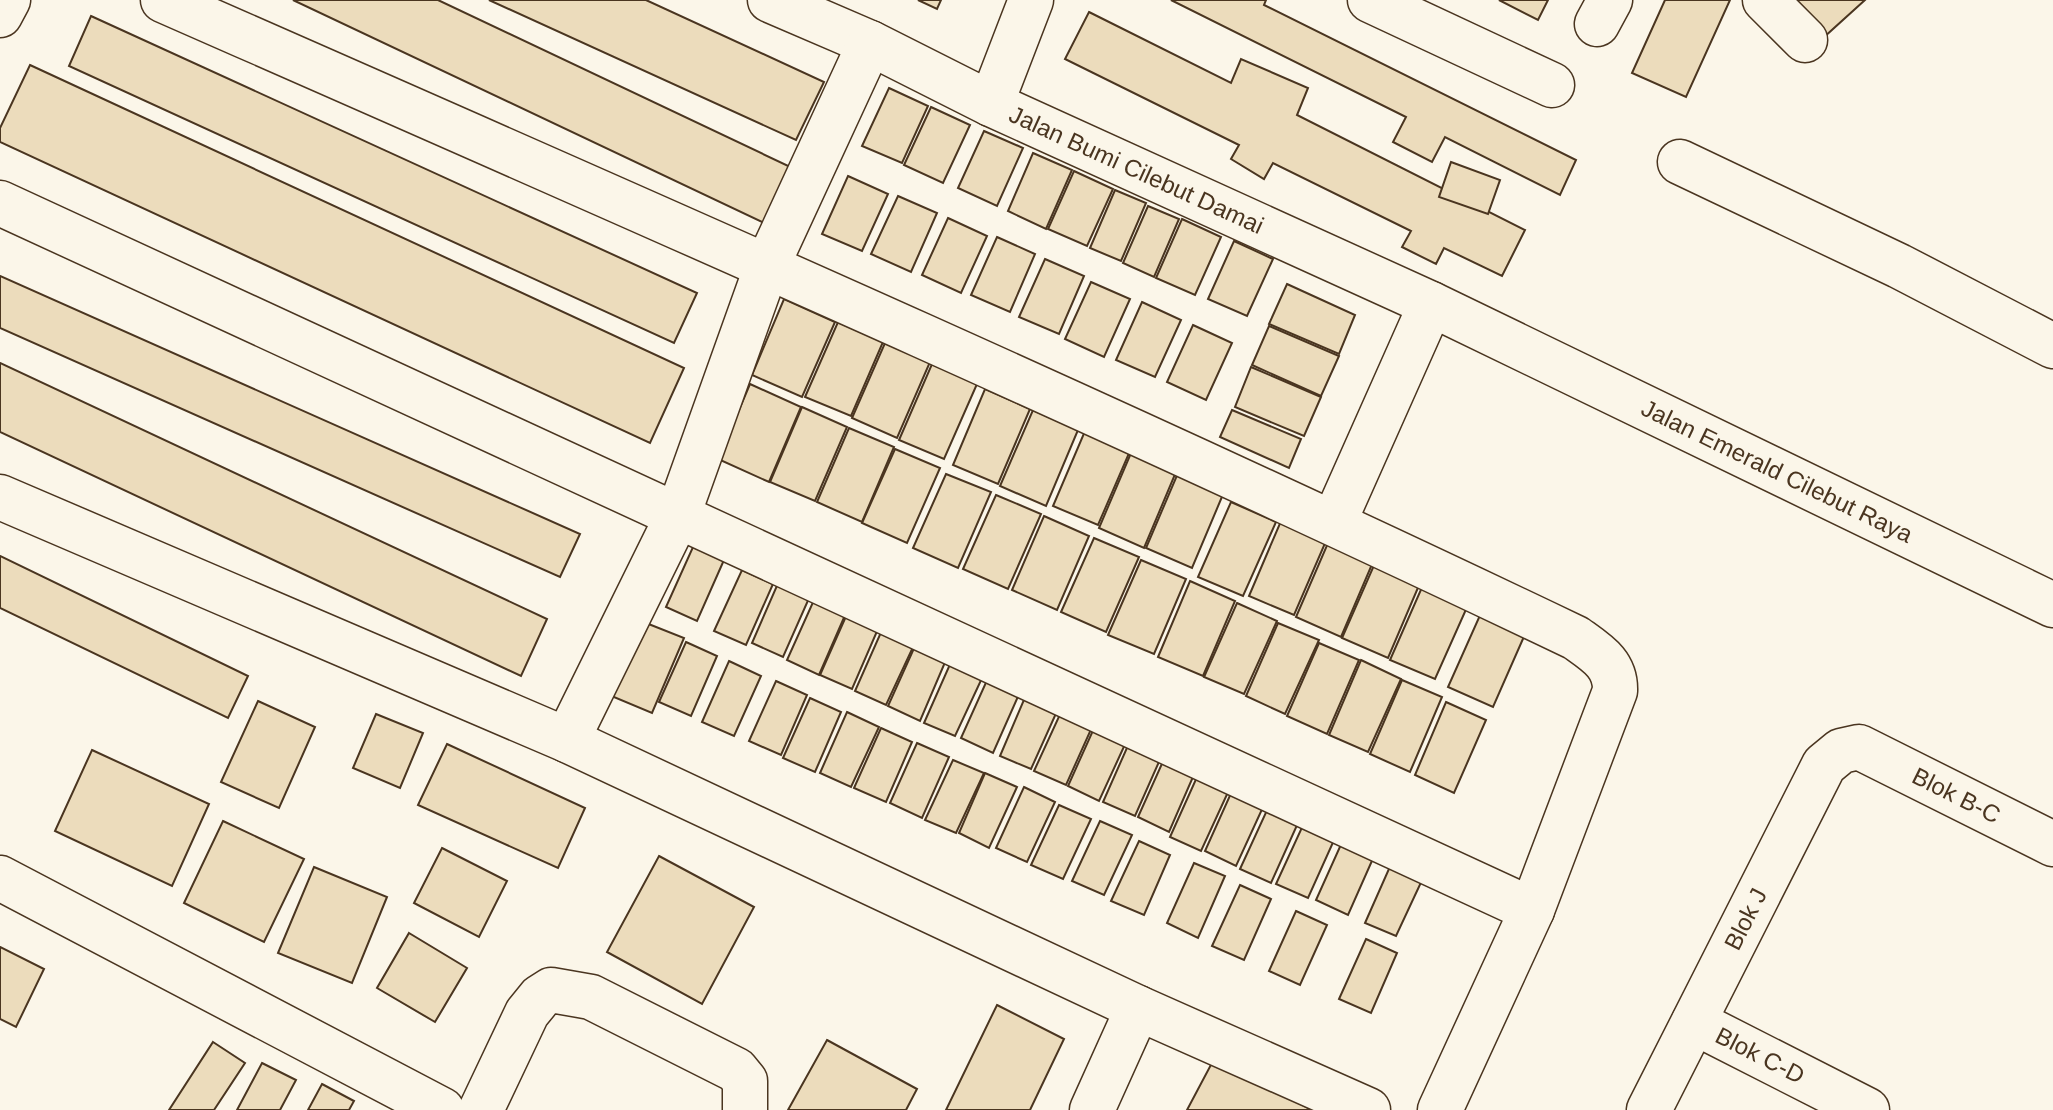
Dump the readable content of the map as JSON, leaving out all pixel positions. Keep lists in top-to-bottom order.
{
  "streets": {
    "street": [
      "Jalan Bumi Cilebut Damai",
      "Jalan Emerald Cilebut Raya",
      "Blok B-C",
      "Blok J",
      "Blok C-D"
    ]
  },
  "crossings": [
    ["Jalan Bumi Cilebut Damai", "Jalan Emerald Cilebut Raya"],
    ["Blok B-C", "Blok J"],
    ["Blok J", "Blok C-D"]
  ]
}
